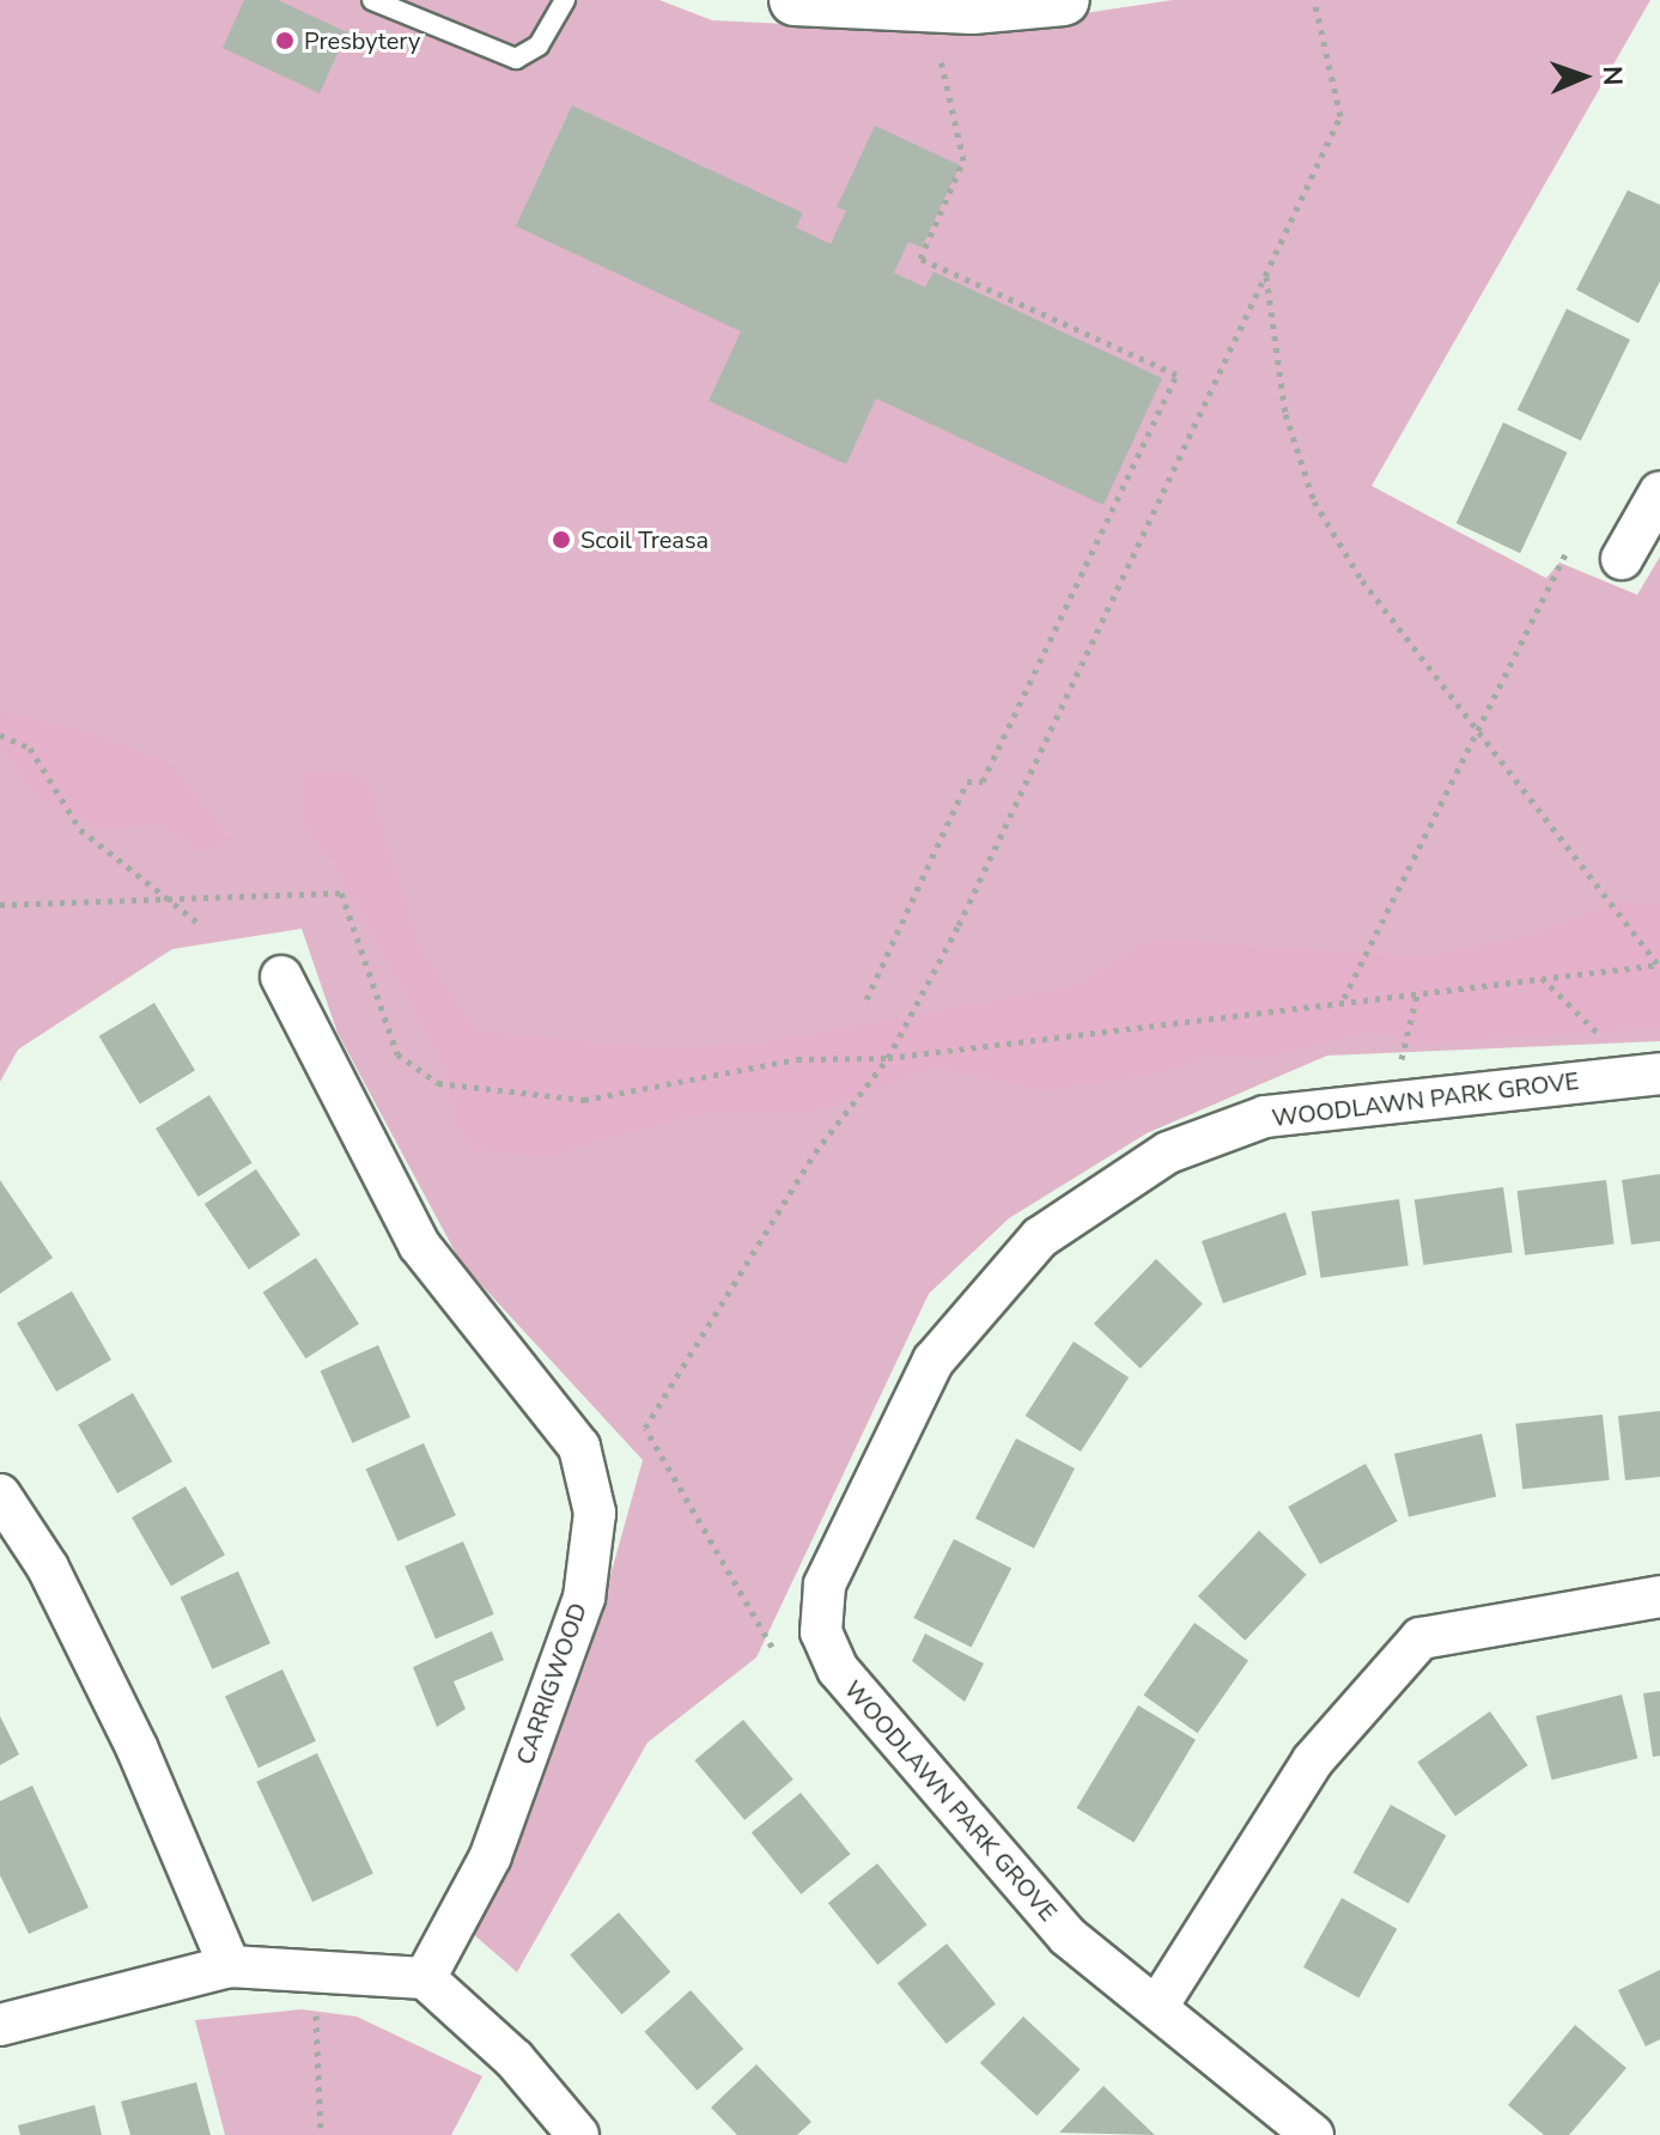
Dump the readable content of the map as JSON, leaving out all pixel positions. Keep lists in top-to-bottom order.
{
  "streets": {
    "street": ["WOODLAWN PARK GROVE", "CARRIGWOOD"]
  },
  "places": ["Presbytery", "Scoil Treasa"],
  "north": "right"
}
